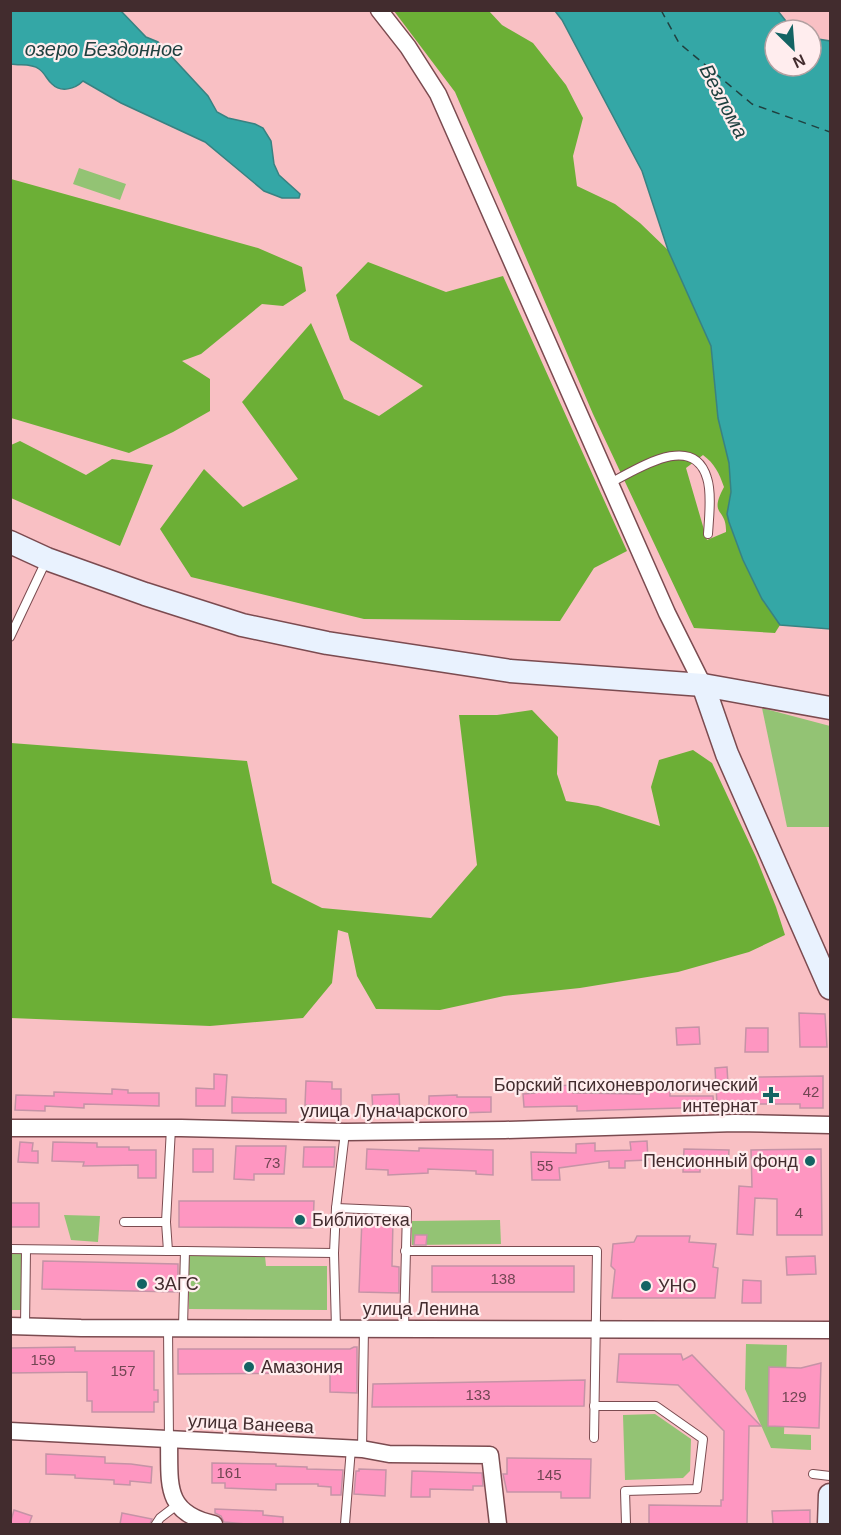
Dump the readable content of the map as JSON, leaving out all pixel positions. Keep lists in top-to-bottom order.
{
  "streets": {
    "street": ["улица Луначарского", "улица Ленина", "улица Ванеева"]
  },
  "water": ["озеро Бездонное", "Везлома"],
  "places": {
    "health": ["Борский психоневрологический интернат"],
    "other": [
      "Пенсионный фонд",
      "Библиотека",
      "ЗАГС",
      "УНО",
      "Амазония"
    ]
  },
  "house_numbers": [
    "42",
    "73",
    "55",
    "4",
    "138",
    "159",
    "157",
    "133",
    "129",
    "161",
    "145"
  ],
  "north": "bottom right"
}
